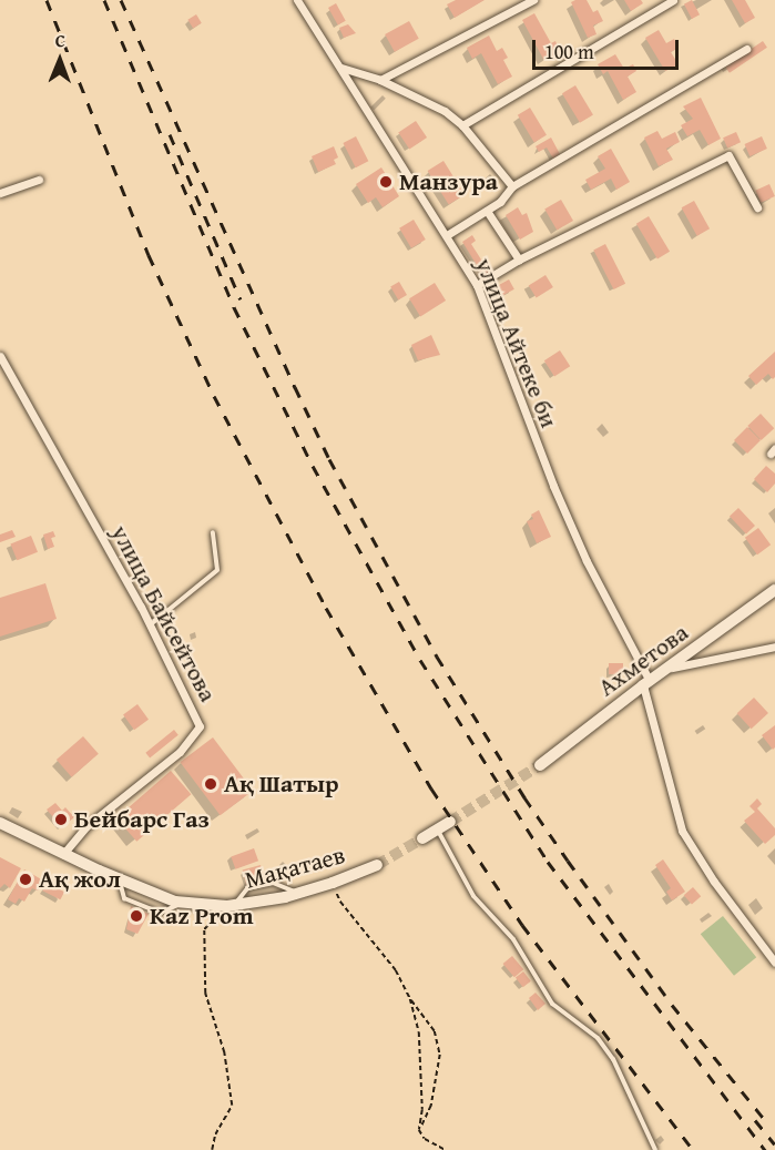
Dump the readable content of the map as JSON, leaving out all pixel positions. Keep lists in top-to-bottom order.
{
  "streets": {
    "main road": ["Ахметова", "Мақатаев"],
    "street": ["улица Айтеке би", "улица Байсейтова"]
  },
  "crossings": [
    ["улица Айтеке би", "Ахметова"],
    ["улица Байсейтова", "Мақатаев"]
  ],
  "places": [
    "Манзура",
    "Ақ Шатыр",
    "Бейбарс Газ",
    "Ақ жол",
    "Kaz Prom"
  ],
  "scale_bar": "100 m",
  "north": "top"
}
